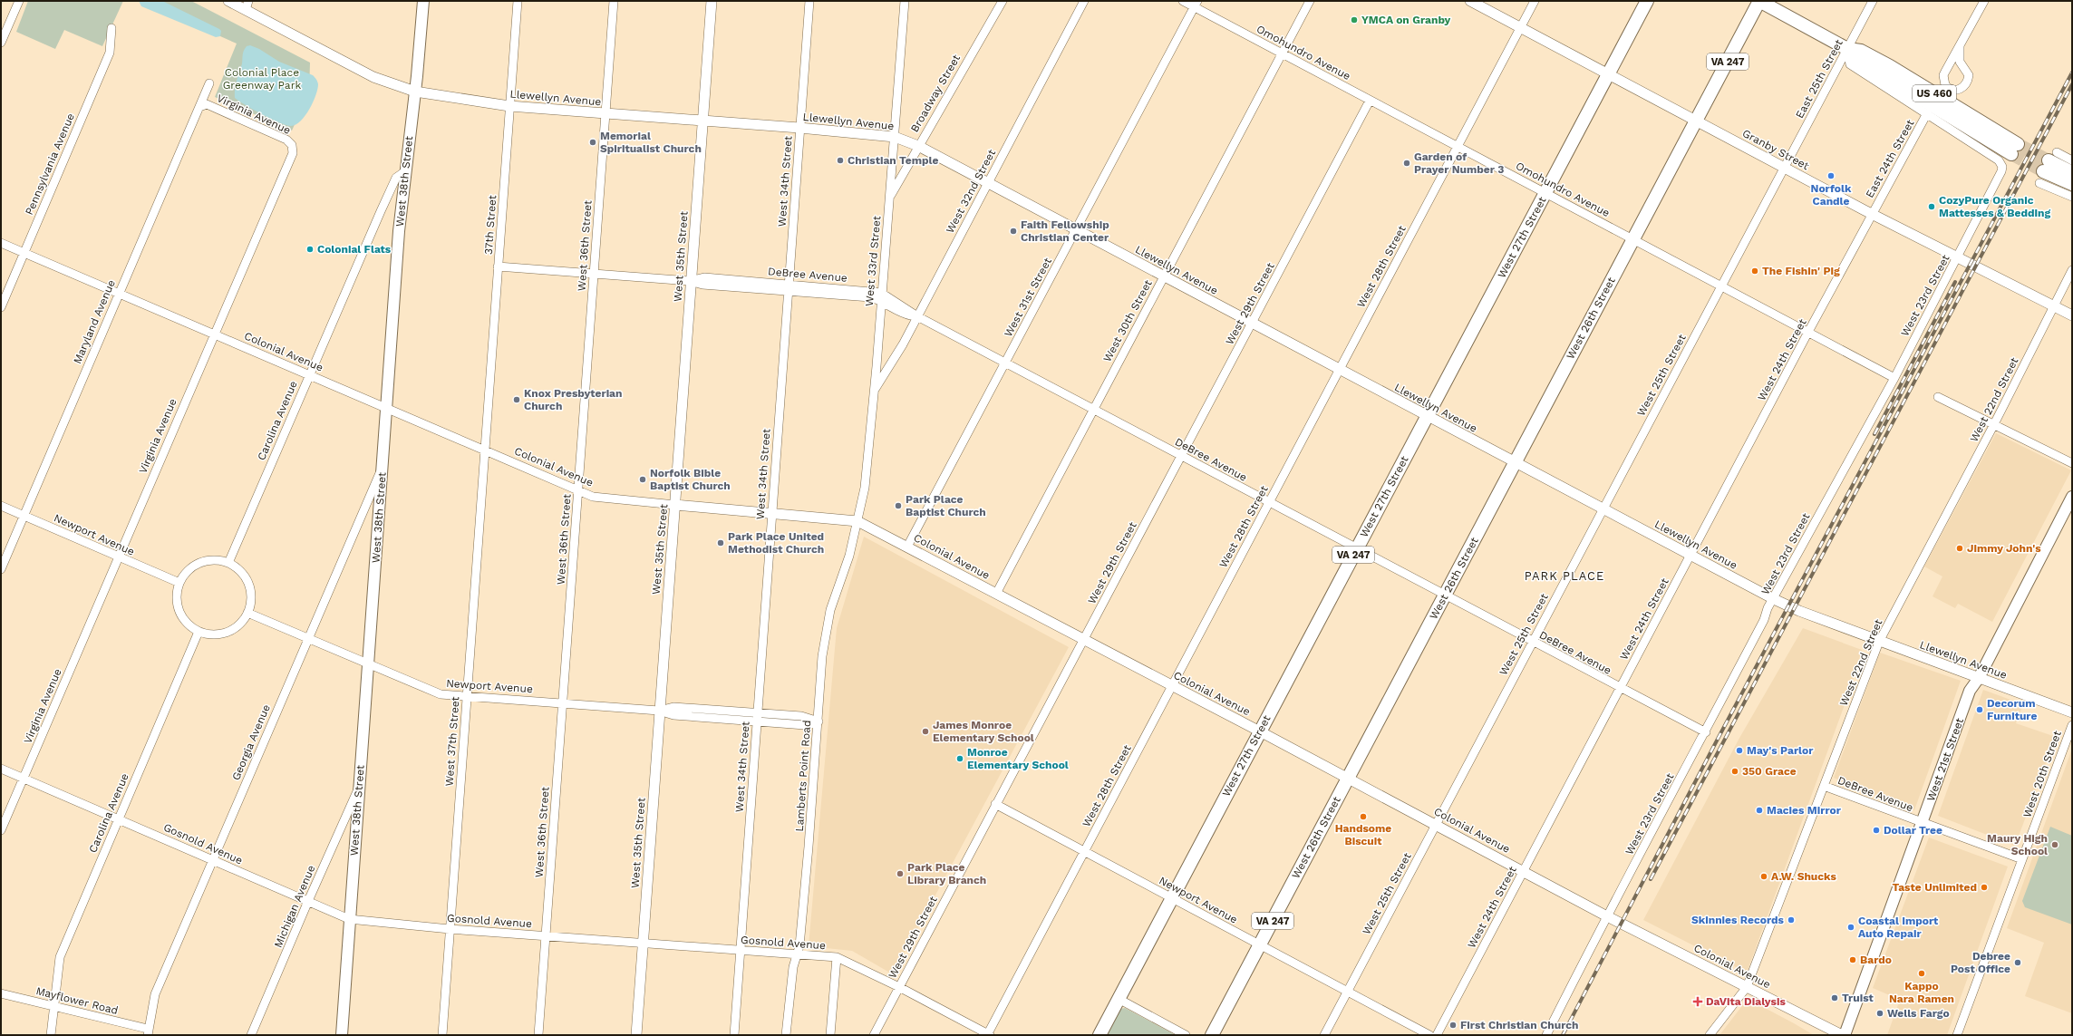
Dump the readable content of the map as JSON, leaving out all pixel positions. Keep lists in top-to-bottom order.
{
  "streets": {
    "main road": [
      "VA 247",
      "US 460",
      "West 38th Street",
      "West 27th Street",
      "West 26th Street",
      "West 21st Street"
    ],
    "street": [
      "Omohundro Avenue",
      "East 25th Street",
      "Broadway Street",
      "Llewellyn Avenue",
      "Virginia Avenue",
      "Granby Street",
      "East 24th Street",
      "Pennsylvania Avenue",
      "West 34th Street",
      "West 32nd Street",
      "37th Street",
      "West 36th Street",
      "West 35th Street",
      "West 33rd Street",
      "West 28th Street",
      "DeBree Avenue",
      "West 23rd Street",
      "West 31st Street",
      "West 29th Street",
      "West 30th Street",
      "Maryland Avenue",
      "Colonial Avenue",
      "West 24th Street",
      "West 25th Street",
      "West 22nd Street",
      "Carolina Avenue",
      "Newport Avenue",
      "West 37th Street",
      "Georgia Avenue",
      "West 20th Street",
      "Lamberts Point Road",
      "Gosnold Avenue",
      "Michigan Avenue",
      "Mayflower Road"
    ]
  },
  "crossings": [
    ["Omohundro Avenue", "West 27th Street"],
    ["Omohundro Avenue", "West 28th Street"],
    ["Omohundro Avenue", "West 23rd Street"],
    ["Omohundro Avenue", "West 31st Street"],
    ["Omohundro Avenue", "West 29th Street"],
    ["Omohundro Avenue", "West 26th Street"],
    ["Omohundro Avenue", "West 30th Street"],
    ["Omohundro Avenue", "West 24th Street"],
    ["Omohundro Avenue", "West 25th Street"],
    ["VA 247", "US 460"],
    ["VA 247", "Granby Street"],
    ["VA 247", "West 27th Street"],
    ["VA 247", "West 26th Street"],
    ["East 25th Street", "US 460"],
    ["East 25th Street", "Granby Street"],
    ["East 25th Street", "West 25th Street"],
    ["Broadway Street", "Llewellyn Avenue"],
    ["Broadway Street", "West 33rd Street"],
    ["Llewellyn Avenue", "West 38th Street"],
    ["Llewellyn Avenue", "West 34th Street"],
    ["Llewellyn Avenue", "West 32nd Street"],
    ["Llewellyn Avenue", "37th Street"],
    ["Llewellyn Avenue", "West 27th Street"],
    ["Llewellyn Avenue", "West 36th Street"],
    ["Llewellyn Avenue", "West 35th Street"],
    ["Llewellyn Avenue", "West 33rd Street"],
    ["Llewellyn Avenue", "West 28th Street"],
    ["Llewellyn Avenue", "West 23rd Street"],
    ["Llewellyn Avenue", "West 31st Street"],
    ["Llewellyn Avenue", "West 29th Street"],
    ["Llewellyn Avenue", "West 26th Street"],
    ["Llewellyn Avenue", "West 30th Street"],
    ["Llewellyn Avenue", "West 24th Street"],
    ["Llewellyn Avenue", "West 25th Street"],
    ["Llewellyn Avenue", "West 22nd Street"],
    ["Llewellyn Avenue", "West 21st Street"],
    ["Virginia Avenue", "Maryland Avenue"],
    ["Virginia Avenue", "Colonial Avenue"],
    ["Virginia Avenue", "Newport Avenue"],
    ["Virginia Avenue", "Gosnold Avenue"],
    ["Granby Street", "East 24th Street"],
    ["Granby Street", "West 27th Street"],
    ["Granby Street", "West 28th Street"],
    ["Granby Street", "West 23rd Street"],
    ["Granby Street", "West 26th Street"],
    ["Granby Street", "West 24th Street"],
    ["Granby Street", "West 25th Street"],
    ["Granby Street", "West 22nd Street"],
    ["East 24th Street", "West 23rd Street"],
    ["East 24th Street", "West 24th Street"],
    ["Pennsylvania Avenue", "Colonial Avenue"],
    ["West 38th Street", "Colonial Avenue"],
    ["West 38th Street", "Carolina Avenue"],
    ["West 38th Street", "Newport Avenue"],
    ["West 38th Street", "Georgia Avenue"],
    ["West 38th Street", "Gosnold Avenue"],
    ["West 38th Street", "Michigan Avenue"],
    ["West 34th Street", "DeBree Avenue"],
    ["West 34th Street", "Colonial Avenue"],
    ["West 34th Street", "Newport Avenue"],
    ["West 34th Street", "Gosnold Avenue"],
    ["West 32nd Street", "West 33rd Street"],
    ["West 32nd Street", "DeBree Avenue"],
    ["37th Street", "DeBree Avenue"],
    ["37th Street", "Colonial Avenue"],
    ["37th Street", "West 37th Street"],
    ["West 27th Street", "DeBree Avenue"],
    ["West 27th Street", "Colonial Avenue"],
    ["West 27th Street", "Newport Avenue"],
    ["West 36th Street", "DeBree Avenue"],
    ["West 36th Street", "Colonial Avenue"],
    ["West 36th Street", "Newport Avenue"],
    ["West 36th Street", "Gosnold Avenue"],
    ["West 35th Street", "DeBree Avenue"],
    ["West 35th Street", "Colonial Avenue"],
    ["West 35th Street", "Newport Avenue"],
    ["West 35th Street", "Gosnold Avenue"],
    ["West 33rd Street", "DeBree Avenue"],
    ["West 33rd Street", "Colonial Avenue"],
    ["West 33rd Street", "Lamberts Point Road"],
    ["West 28th Street", "DeBree Avenue"],
    ["West 28th Street", "Colonial Avenue"],
    ["West 28th Street", "Newport Avenue"],
    ["West 28th Street", "Gosnold Avenue"],
    ["DeBree Avenue", "West 23rd Street"],
    ["DeBree Avenue", "West 31st Street"],
    ["DeBree Avenue", "West 29th Street"],
    ["DeBree Avenue", "West 26th Street"],
    ["DeBree Avenue", "West 30th Street"],
    ["DeBree Avenue", "West 24th Street"],
    ["DeBree Avenue", "West 25th Street"],
    ["DeBree Avenue", "West 22nd Street"],
    ["DeBree Avenue", "West 21st Street"],
    ["DeBree Avenue", "West 20th Street"],
    ["West 23rd Street", "Colonial Avenue"],
    ["West 31st Street", "Colonial Avenue"],
    ["West 29th Street", "Colonial Avenue"],
    ["West 29th Street", "Newport Avenue"],
    ["West 29th Street", "Gosnold Avenue"],
    ["West 26th Street", "Colonial Avenue"],
    ["West 26th Street", "Newport Avenue"],
    ["West 30th Street", "Colonial Avenue"],
    ["Maryland Avenue", "Colonial Avenue"],
    ["Maryland Avenue", "Newport Avenue"],
    ["Colonial Avenue", "West 24th Street"],
    ["Colonial Avenue", "West 25th Street"],
    ["Colonial Avenue", "West 22nd Street"],
    ["Colonial Avenue", "Carolina Avenue"],
    ["Colonial Avenue", "West 37th Street"],
    ["Colonial Avenue", "Lamberts Point Road"],
    ["West 25th Street", "Newport Avenue"],
    ["Carolina Avenue", "Newport Avenue"],
    ["Carolina Avenue", "Gosnold Avenue"],
    ["Carolina Avenue", "Mayflower Road"],
    ["Newport Avenue", "West 37th Street"],
    ["Newport Avenue", "Georgia Avenue"],
    ["Newport Avenue", "Lamberts Point Road"],
    ["West 37th Street", "Gosnold Avenue"],
    ["Georgia Avenue", "Gosnold Avenue"],
    ["Georgia Avenue", "Mayflower Road"],
    ["Lamberts Point Road", "Gosnold Avenue"],
    ["Gosnold Avenue", "Michigan Avenue"]
  ],
  "districts": ["PARK PLACE"],
  "parks": ["Colonial Place Greenway Park"],
  "places": {
    "other": [
      "YMCA on Granby",
      "Memorial Spiritualist Church",
      "Christian Temple",
      "Garden of Prayer Number 3",
      "Norfolk Candle",
      "CozyPure Organic Mattesses & Bedding",
      "Faith Fellowship Christian Center",
      "Colonial Flats",
      "The Fishin' Pig",
      "Knox Presbyterian Church",
      "Norfolk Bible Baptist Church",
      "Park Place Baptist Church",
      "Park Place United Methodist Church",
      "Jimmy John's",
      "Decorum Furniture",
      "James Monroe Elementary School",
      "May's Parlor",
      "Monroe Elementary School",
      "350 Grace",
      "Macies Mirror",
      "Handsome Biscuit",
      "Dollar Tree",
      "Maury High School",
      "Park Place Library Branch",
      "A.W. Shucks",
      "Taste Unlimited",
      "Skinnies Records",
      "Coastal Import Auto Repair",
      "Bardo",
      "Debree Post Office",
      "Kappo Nara Ramen",
      "Truist",
      "Wells Fargo",
      "First Christian Church"
    ],
    "health": ["DaVita Dialysis"]
  }
}
